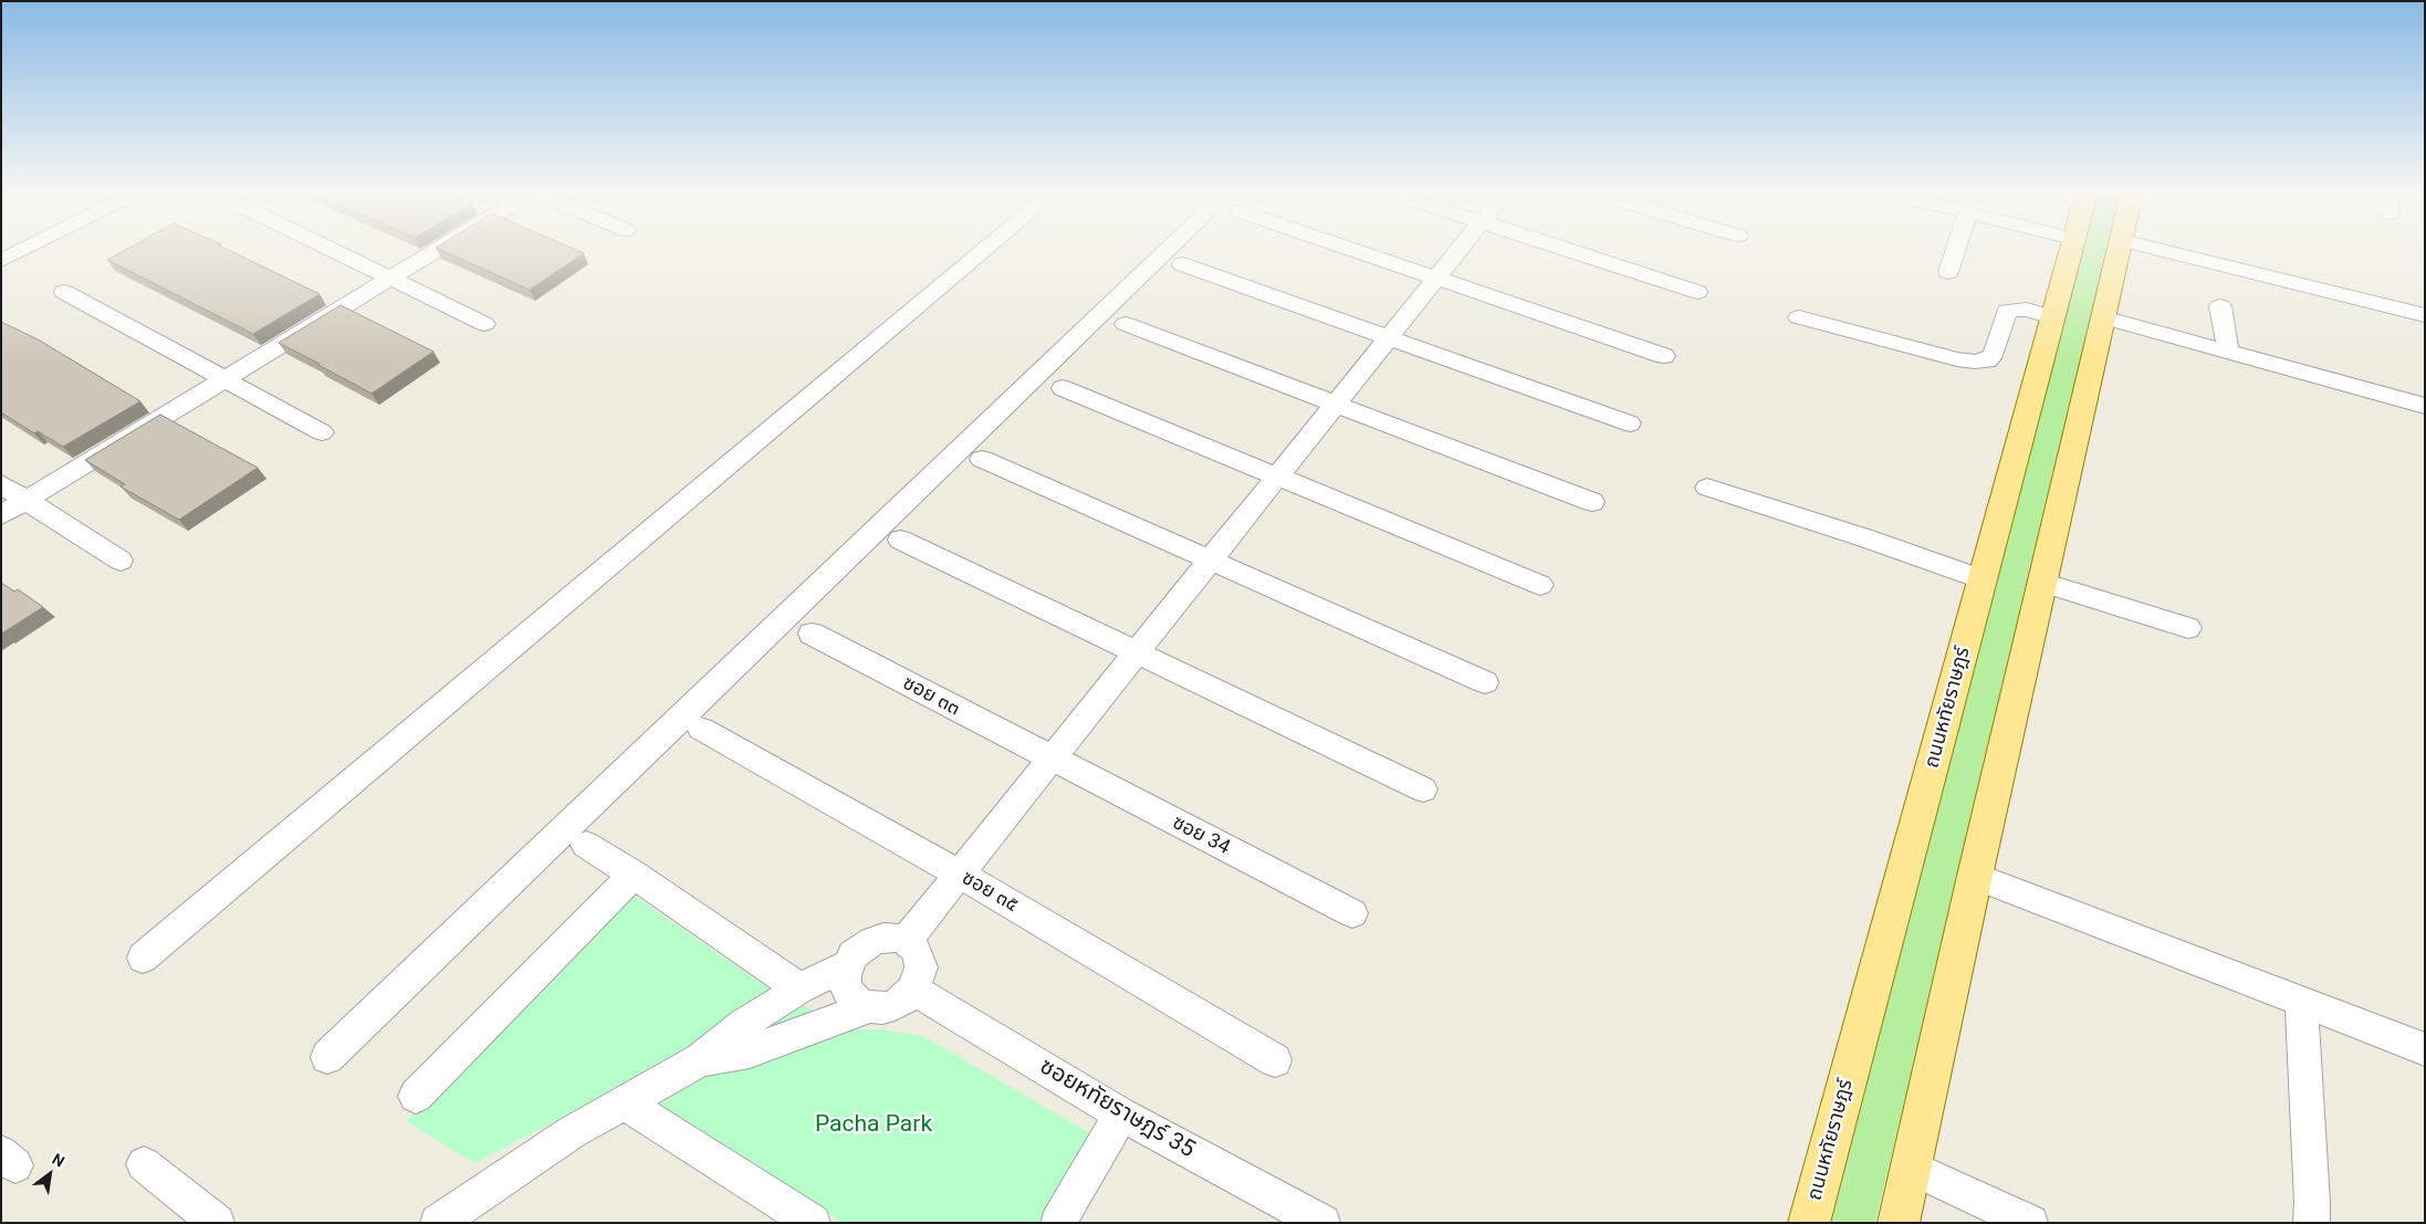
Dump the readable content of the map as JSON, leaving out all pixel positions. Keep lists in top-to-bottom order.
{
  "streets": {
    "main road": ["ถนนหทัยราษฎร์"],
    "street": [
      "ซอย ๓๓",
      "ซอย 34",
      "ซอย ๓๕",
      "ซอยหทัยราษฎร์ 35"
    ]
  },
  "crossings": [
    ["ซอย ๓๓", "ซอย 34"]
  ],
  "parks": ["Pacha Park"],
  "north": "top right"
}
